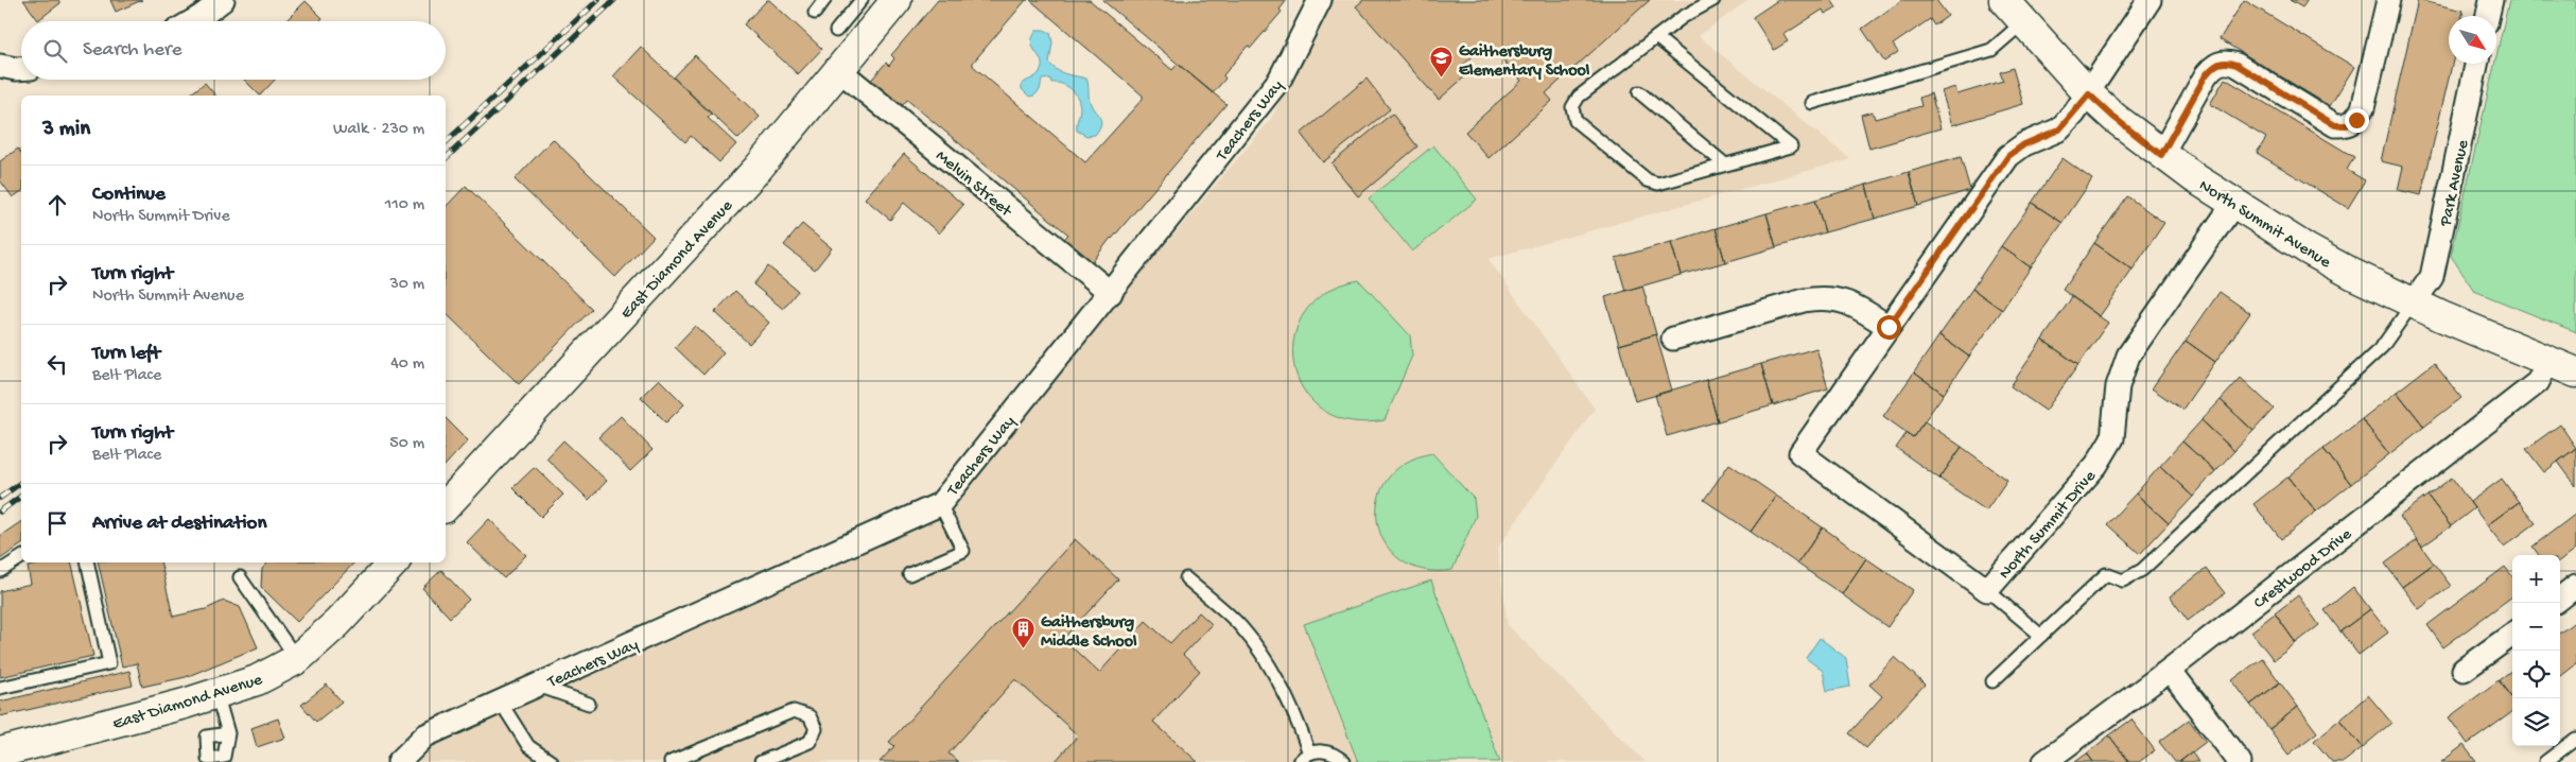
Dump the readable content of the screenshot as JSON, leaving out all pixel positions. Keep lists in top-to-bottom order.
{
  "streets": {
    "street": [
      "Teachers Way",
      "Melvin Street",
      "Park Avenue",
      "North Summit Avenue",
      "East Diamond Avenue",
      "North Summit Drive",
      "Crestwood Drive"
    ]
  },
  "crossings": [
    ["Teachers Way", "Melvin Street"],
    ["Melvin Street", "East Diamond Avenue"],
    ["Park Avenue", "North Summit Avenue"],
    ["North Summit Avenue", "North Summit Drive"],
    ["North Summit Avenue", "Crestwood Drive"]
  ],
  "places": {
    "school or university": ["Gaithersburg Elementary School"],
    "building": ["Gaithersburg Middle School"]
  },
  "north": "bottom right",
  "page": {
    "search": "Search here",
    "heading": ["3 min", "Walk · 230 m"],
    "list": [
      ["Continue", "North Summit Drive", "110 m"],
      ["Turn right", "North Summit Avenue", "30 m"],
      ["Turn left", "Belt Place", "40 m"],
      ["Turn right", "Belt Place", "50 m"],
      "Arrive at destination"
    ],
    "map_buttons": ["+", "−"]
  }
}
